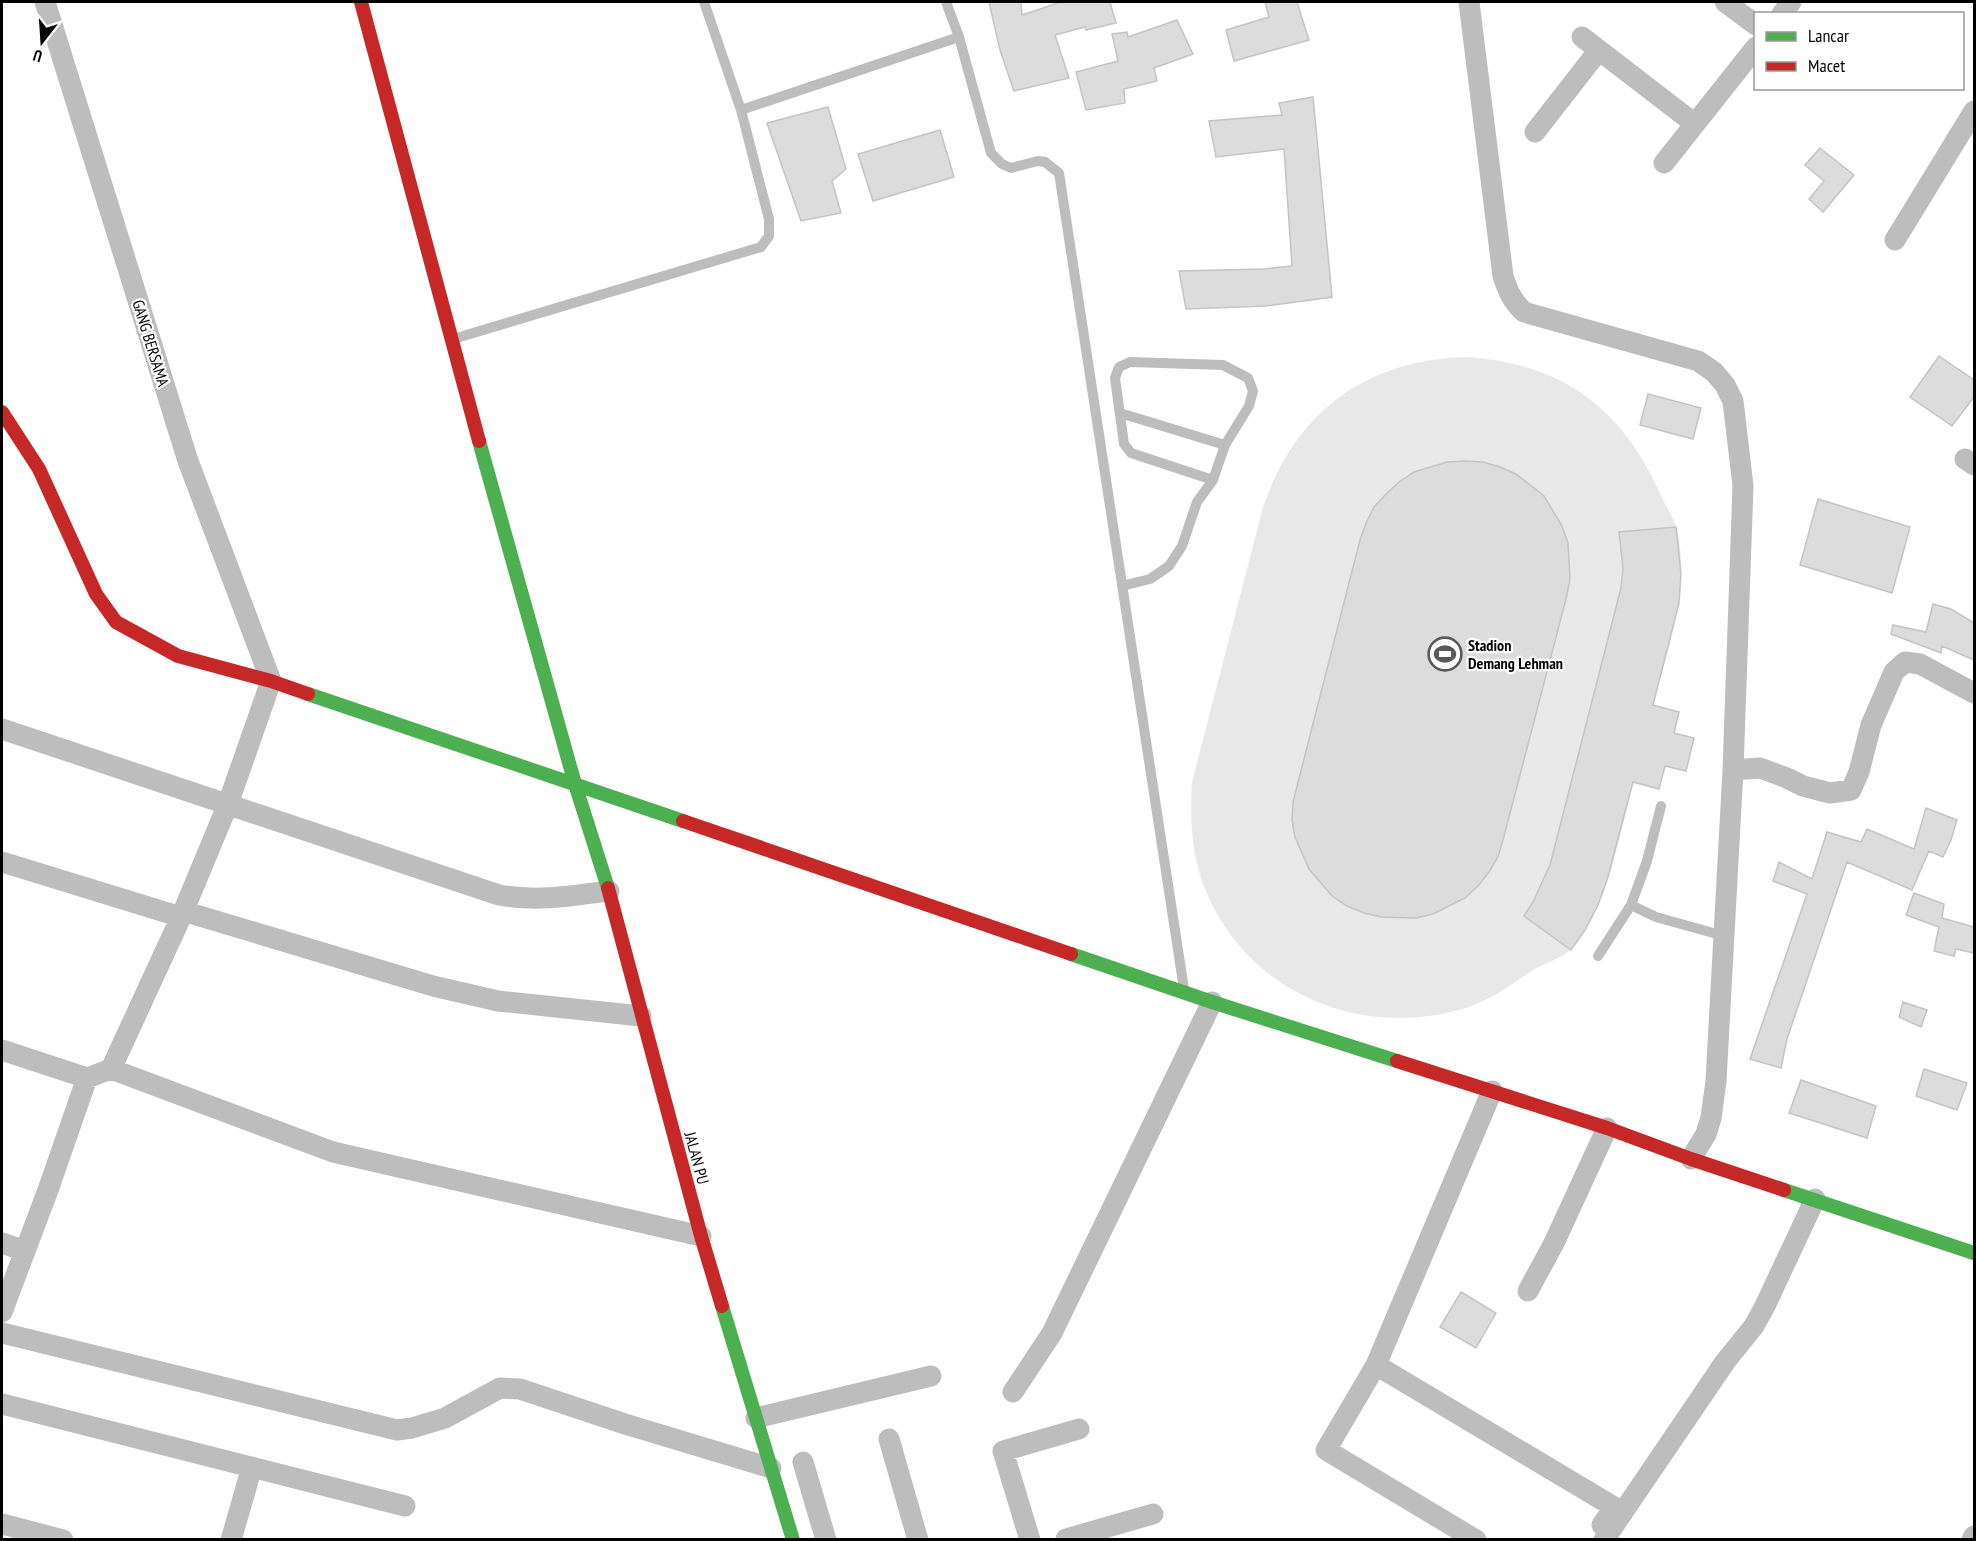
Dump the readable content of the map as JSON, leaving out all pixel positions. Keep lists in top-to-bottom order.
{
  "streets": {
    "street": ["GANG BERSAMA", "JALAN PU"]
  },
  "places": {
    "sports": ["Stadion Demang Lehman"]
  },
  "legend": ["Lancar", "Macet"],
  "north": "bottom"
}
